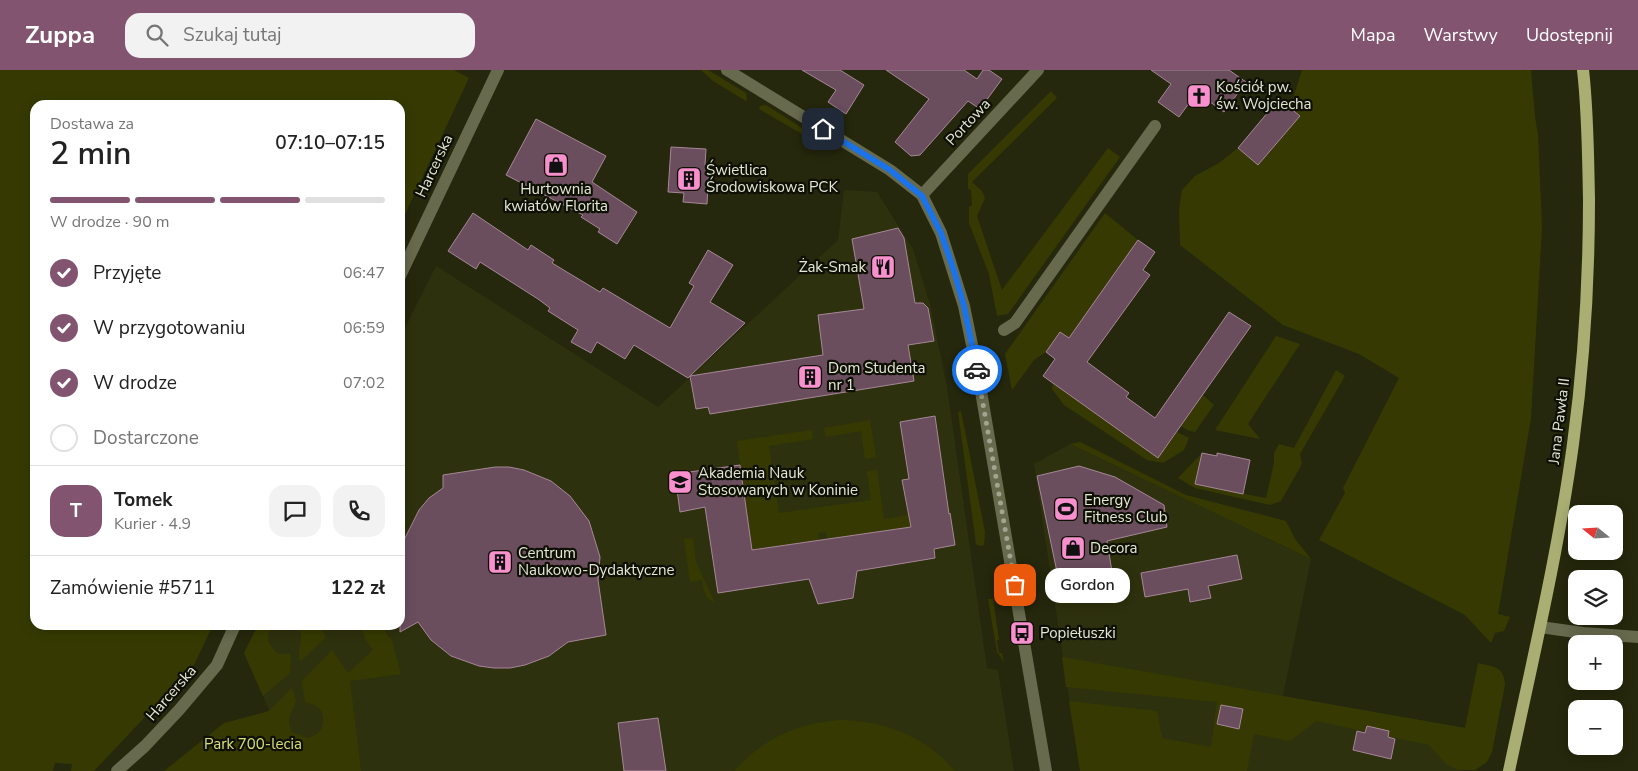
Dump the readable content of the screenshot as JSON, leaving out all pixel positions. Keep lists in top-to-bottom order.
{
  "streets": {
    "main road": ["Jana Pawła II"],
    "street": ["Portowa", "Harcerska"]
  },
  "parks": ["Park 700-lecia"],
  "places": {
    "church": ["Kościół pw. św. Wojciecha"],
    "shop": ["Hurtownia kwiatów Florita", "Decora"],
    "building": ["Świetlica Środowiskowa PCK", "Dom Studenta nr 1", "Centrum Naukowo-Dydaktyczne"],
    "restaurant": ["Żak-Smak"],
    "school or university": ["Akademia Nauk Stosowanych w Koninie"],
    "sports": ["Energy Fitness Club"],
    "other": ["Gordon"],
    "bus stop": ["Popiełuszki"]
  },
  "north": "left",
  "page": {
    "header": "Zuppa",
    "search": "Szukaj tutaj",
    "nav": ["Mapa", "Warstwy", "Udostępnij"],
    "heading": ["2 min", "Dostawa za", "07:10–07:15"],
    "panel": [
      "Tomek",
      "Kurier · 4.9",
      "Zamówienie #5711",
      "122 zł"
    ],
    "bar": "W drodze · 90 m",
    "list": [
      ["Przyjęte", "06:47"],
      ["W przygotowaniu", "06:59"],
      ["W drodze", "07:02"],
      "Dostarczone"
    ],
    "round": "T",
    "map_buttons": ["+", "−"],
    "bubble": "Gordon"
  }
}
